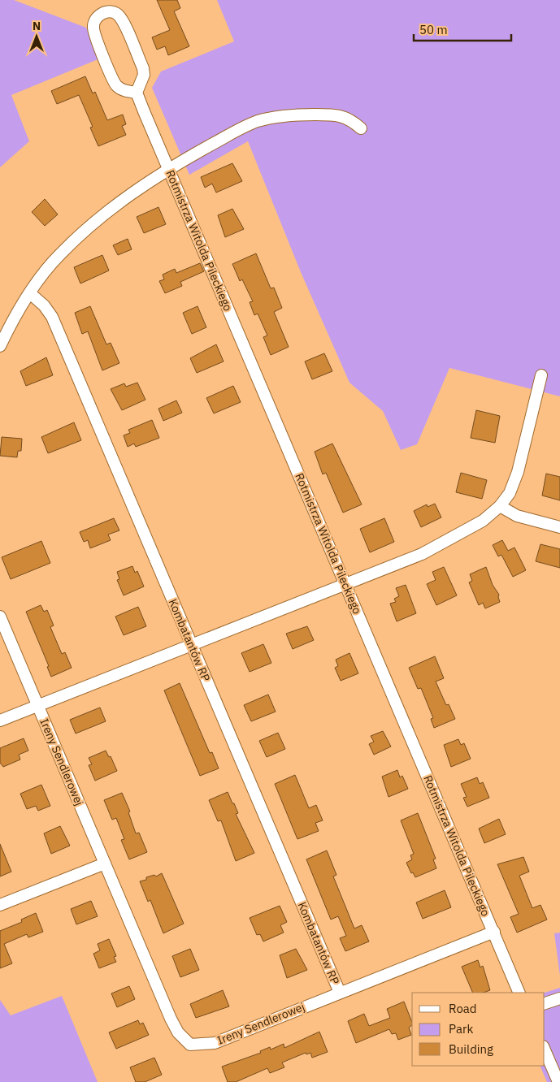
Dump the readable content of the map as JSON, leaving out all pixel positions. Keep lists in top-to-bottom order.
{
  "streets": {
    "street": ["Rotmistrza Witolda Pileckiego", "Kombatantów RP", "Ireny Sendlerowej"]
  },
  "crossings": [
    ["Rotmistrza Witolda Pileckiego", "Ireny Sendlerowej"],
    ["Kombatantów RP", "Ireny Sendlerowej"]
  ],
  "legend": ["Road", "Park", "Building"],
  "scale_bar": "50 m",
  "north": "top"
}
